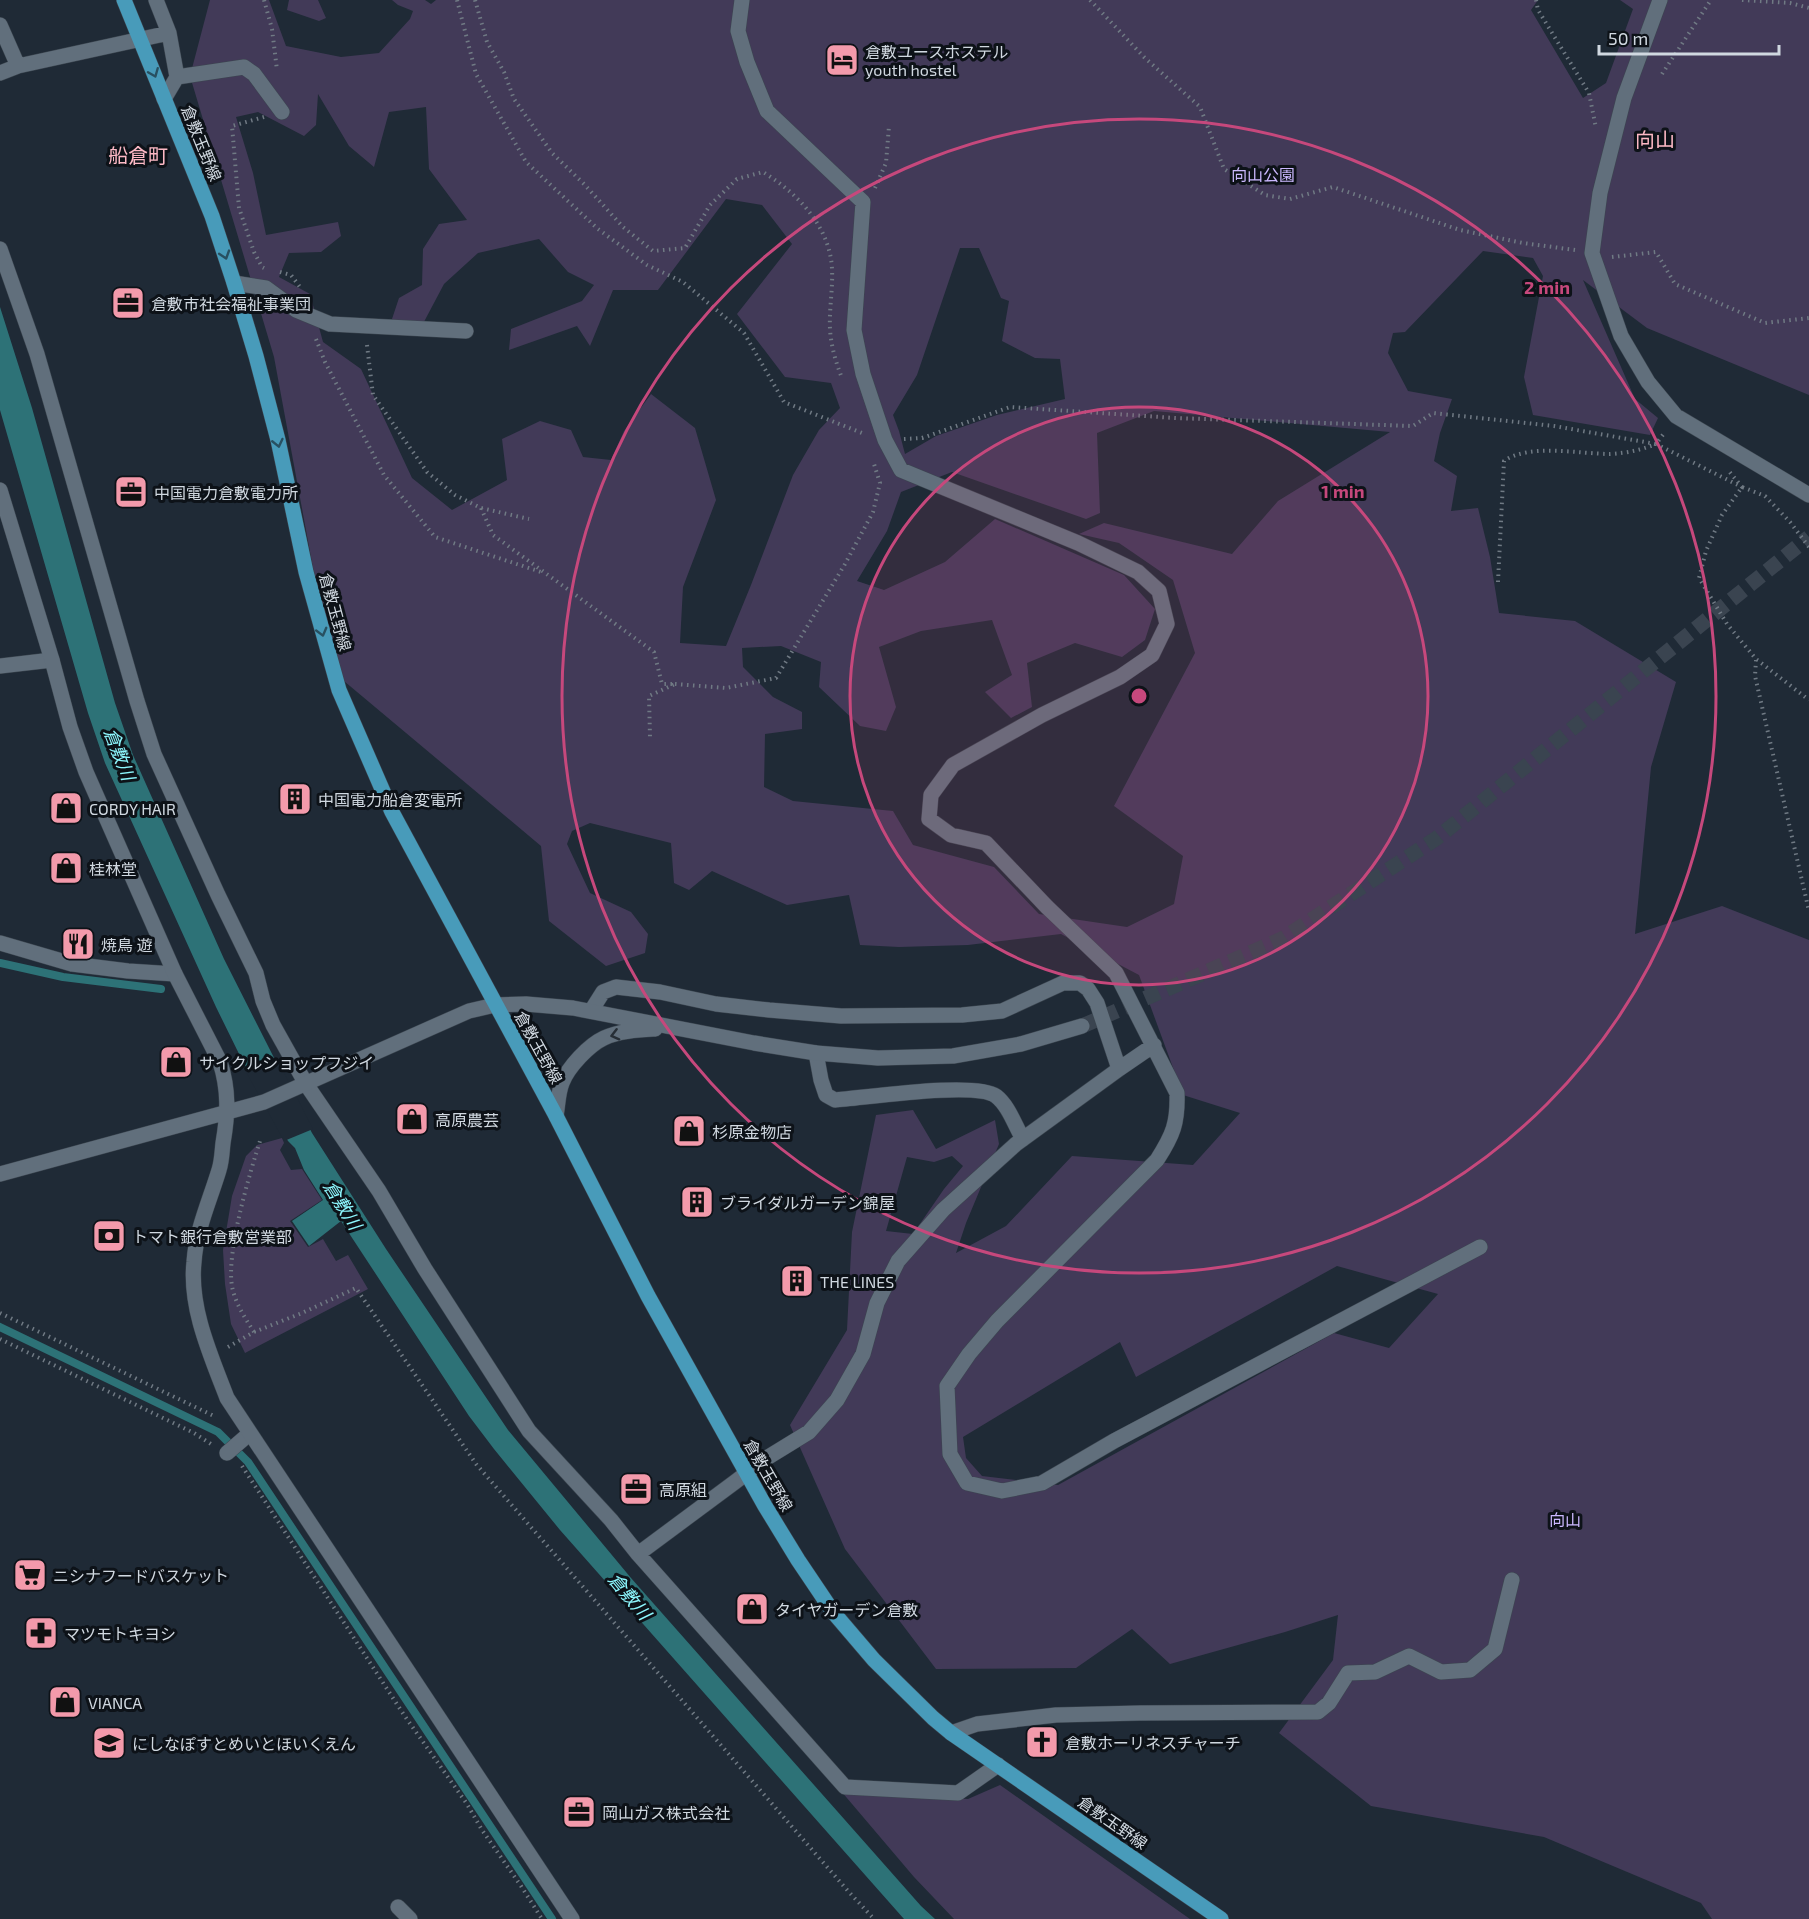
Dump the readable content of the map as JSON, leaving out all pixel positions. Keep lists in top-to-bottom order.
{
  "streets": {
    "main road": ["倉敷玉野線"]
  },
  "one_way": ["倉敷玉野線"],
  "districts": ["向山", "船倉町"],
  "water": ["倉敷川"],
  "parks": ["向山公園", "向山"],
  "places": {
    "hotel": ["倉敷ユースホステル youth hostel"],
    "office": [
      "倉敷市社会福祉事業団",
      "中国電力倉敷電力所",
      "高原組",
      "岡山ガス株式会社"
    ],
    "building": ["中国電力船倉変電所", "ブライダルガーデン錦屋", "THE LINES"],
    "shop": [
      "CORDY HAIR",
      "桂林堂",
      "サイクルショップフジイ",
      "高原農芸",
      "杉原金物店",
      "タイヤガーデン倉敷",
      "VIANCA"
    ],
    "restaurant": ["焼鳥 遊"],
    "bank": ["トマト銀行倉敷営業部"],
    "supermarket": ["ニシナフードバスケット"],
    "pharmacy": ["マツモトキヨシ"],
    "church": ["倉敷ホーリネスチャーチ"],
    "school or university": ["にしなぽすとめいとほいくえん"]
  },
  "scale_bar": "50 m",
  "rings": ["2 min", "1 min"]
}
